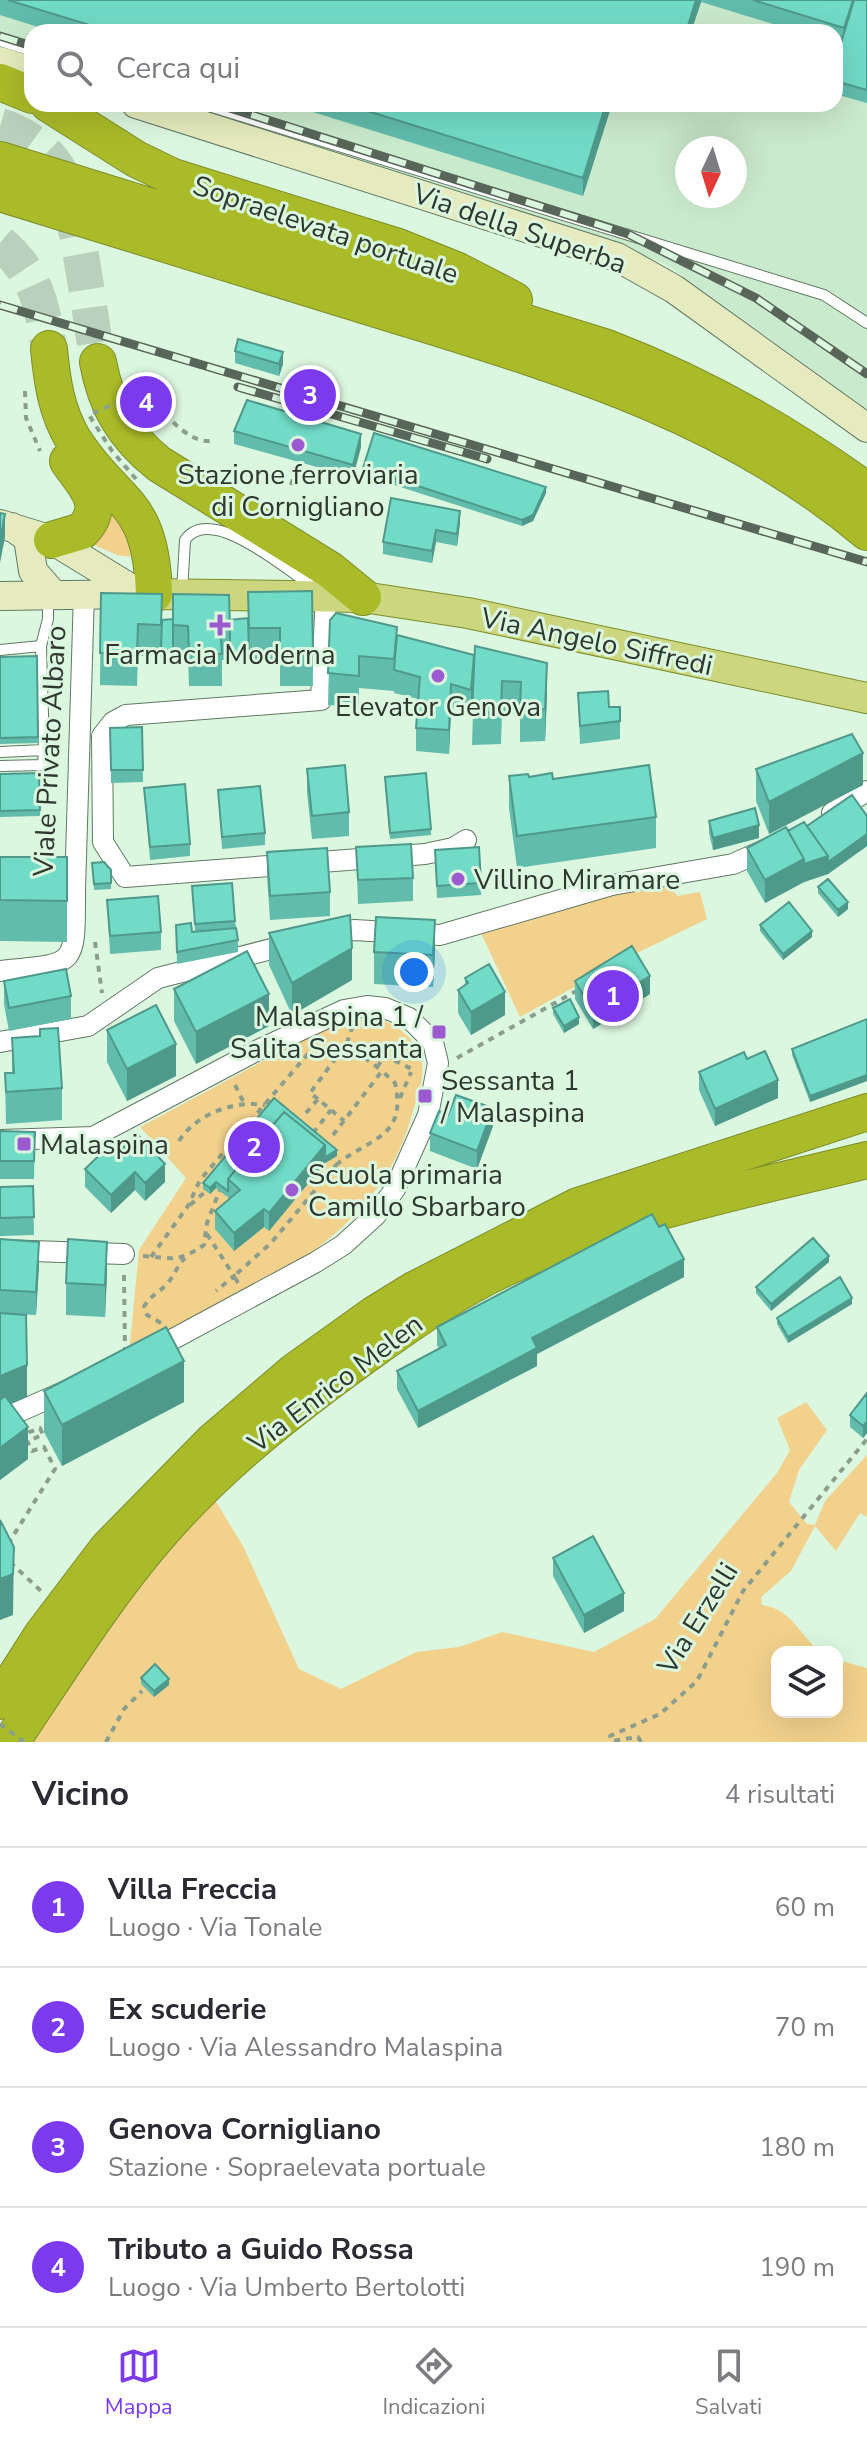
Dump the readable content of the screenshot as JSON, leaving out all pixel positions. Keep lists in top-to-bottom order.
{
  "streets": {
    "highway": ["Sopraelevata portuale", "Via Enrico Melen"],
    "main road": ["Via Angelo Siffredi"],
    "street": ["Via della Superba", "Viale Privato Albaro"],
    "path": ["Via Erzelli"]
  },
  "places": {
    "other": [
      "Stazione ferroviaria di Cornigliano",
      "Elevator Genova",
      "Villino Miramare",
      "Scuola primaria Camillo Sbarbaro"
    ],
    "health": ["Farmacia Moderna"],
    "transit": ["Malaspina 1 / Salita Sessanta", "Sessanta 1 / Malaspina", "Malaspina"]
  },
  "north": "bottom",
  "page": {
    "search": "Cerca qui",
    "pins": [
      "3",
      "4",
      "1",
      "2"
    ],
    "heading": ["Vicino", "4 risultati"],
    "list": [
      {
        "mark": "1",
        "name": "Villa Freccia",
        "note": "Luogo · Via Tonale",
        "value": "60 m"
      },
      {
        "mark": "2",
        "name": "Ex scuderie",
        "note": "Luogo · Via Alessandro Malaspina",
        "value": "70 m"
      },
      {
        "mark": "3",
        "name": "Genova Cornigliano",
        "note": "Stazione · Sopraelevata portuale",
        "value": "180 m"
      },
      {
        "mark": "4",
        "name": "Tributo a Guido Rossa",
        "note": "Luogo · Via Umberto Bertolotti",
        "value": "190 m"
      }
    ],
    "nav": ["Mappa", "Indicazioni", "Salvati"]
  }
}
